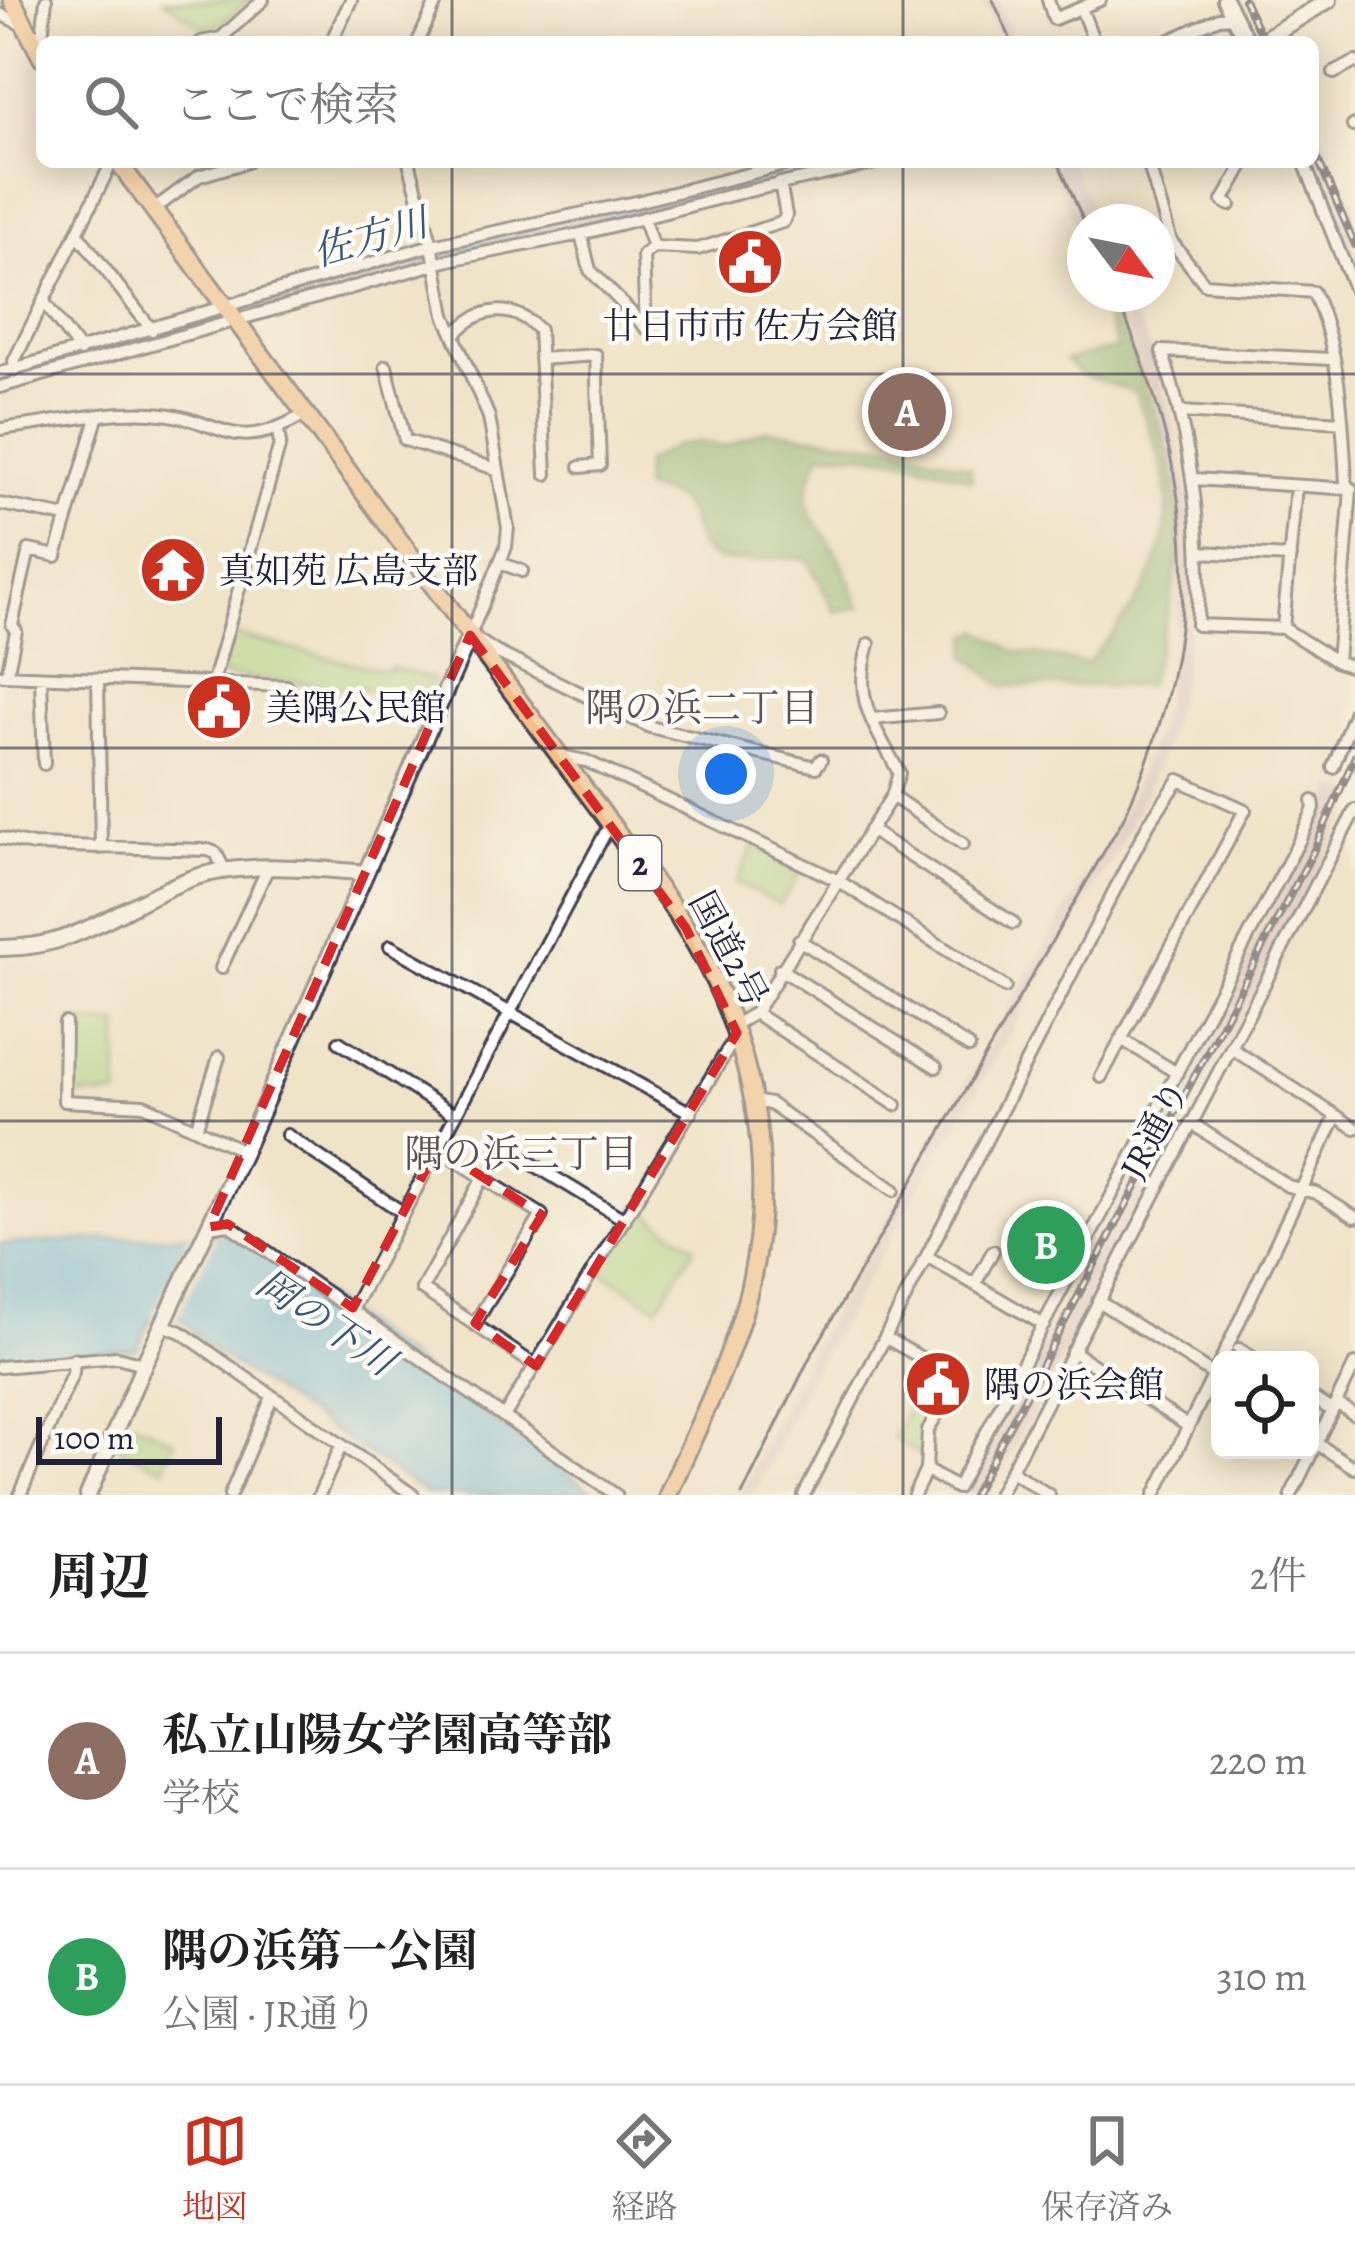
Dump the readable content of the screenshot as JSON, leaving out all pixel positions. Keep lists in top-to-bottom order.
{
  "streets": {
    "highway": ["2", "国道2号"],
    "street": ["JR通り"]
  },
  "districts": ["隅の浜二丁目", "隅の浜三丁目"],
  "water": ["佐方川", "岡の下川"],
  "places": {
    "public building": ["廿日市市 佐方会館", "美隅公民館", "隅の浜会館"],
    "temple": ["真如苑 広島支部"]
  },
  "scale_bar": "100 m",
  "north": "bottom right",
  "page": {
    "search": "ここで検索",
    "pins": ["A", "B"],
    "scale": "100 m",
    "heading": ["周辺", "2件"],
    "list": [
      {
        "mark": "A",
        "name": "私立山陽女学園高等部",
        "note": "学校",
        "value": "220 m"
      },
      {
        "mark": "B",
        "name": "隅の浜第一公園",
        "note": "公園 · JR通り",
        "value": "310 m"
      }
    ],
    "nav": ["地図", "経路", "保存済み"]
  }
}
